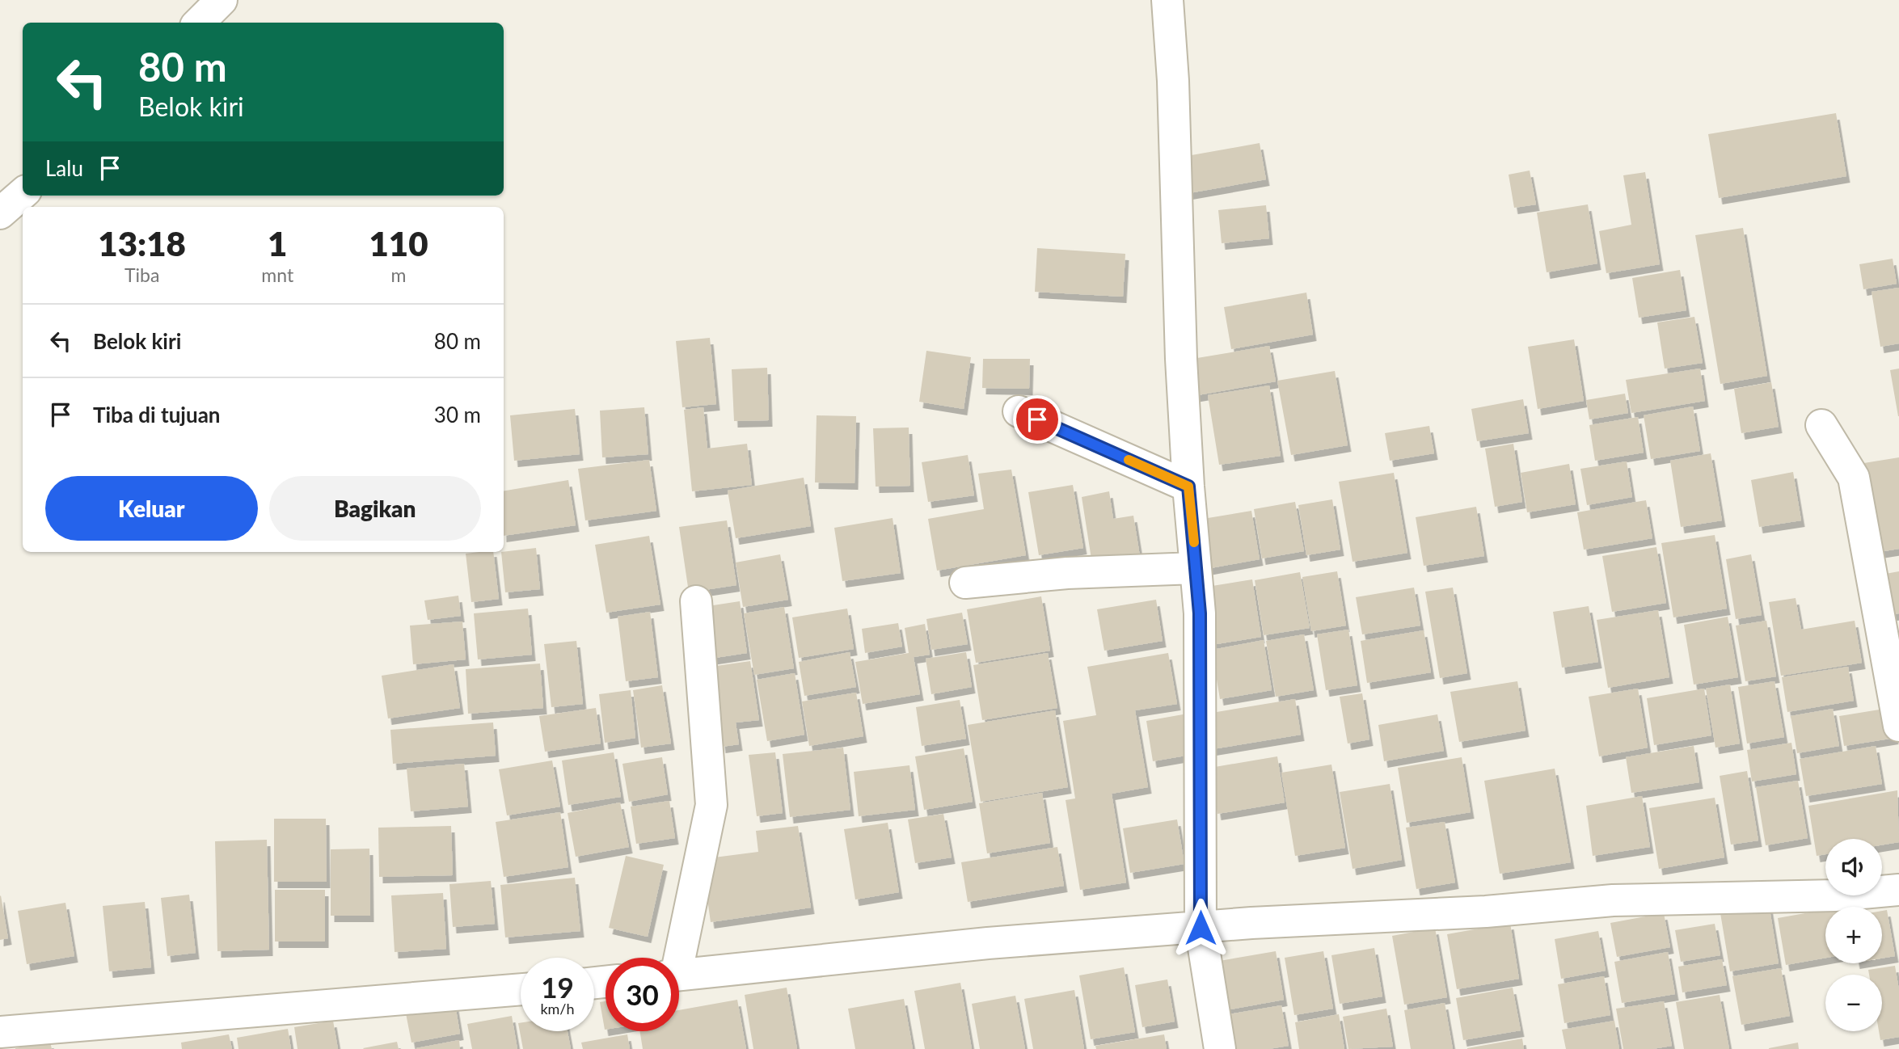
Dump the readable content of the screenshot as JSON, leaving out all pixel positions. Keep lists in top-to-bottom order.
{
  "page": {
    "turn": ["80 m", "Belok kiri"],
    "then": "Lalu",
    "eta": [
      "13:18",
      "Tiba",
      "1",
      "mnt",
      "110",
      "m"
    ],
    "list": [
      {
        "name": "Belok kiri",
        "value": "80 m"
      },
      {
        "name": "Tiba di tujuan",
        "value": "30 m"
      }
    ],
    "buttons": ["Keluar", "Bagikan"],
    "map_buttons": ["+", "−"],
    "speed": "19 km/h",
    "limit": "30"
  }
}
